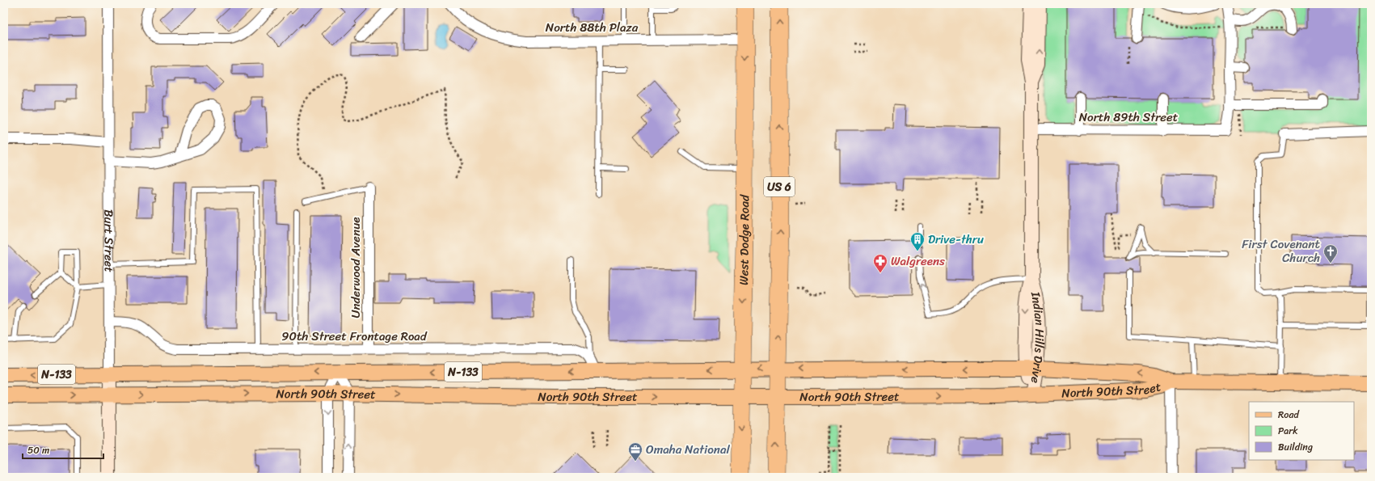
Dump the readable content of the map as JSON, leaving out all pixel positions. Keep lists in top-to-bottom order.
{
  "streets": {
    "highway": ["US 6", "West Dodge Road"],
    "main road": ["N-133", "North 90th Street"],
    "street": [
      "North 88th Plaza",
      "North 89th Street",
      "Burt Street",
      "Underwood Avenue",
      "90th Street Frontage Road",
      "Indian Hills Drive"
    ]
  },
  "crossings": [
    ["North 88th Plaza", "West Dodge Road"],
    ["North 89th Street", "Indian Hills Drive"],
    ["US 6", "North 90th Street"],
    ["Burt Street", "90th Street Frontage Road"],
    ["Burt Street", "North 90th Street"],
    ["West Dodge Road", "North 90th Street"],
    ["Underwood Avenue", "90th Street Frontage Road"],
    ["Indian Hills Drive", "North 90th Street"]
  ],
  "places": {
    "building": ["Drive-thru"],
    "church": ["First Covenant Church"],
    "pharmacy": ["Walgreens"],
    "office": ["Omaha National"]
  },
  "legend": ["Road", "Park", "Building"],
  "scale_bar": "50 m"
}
